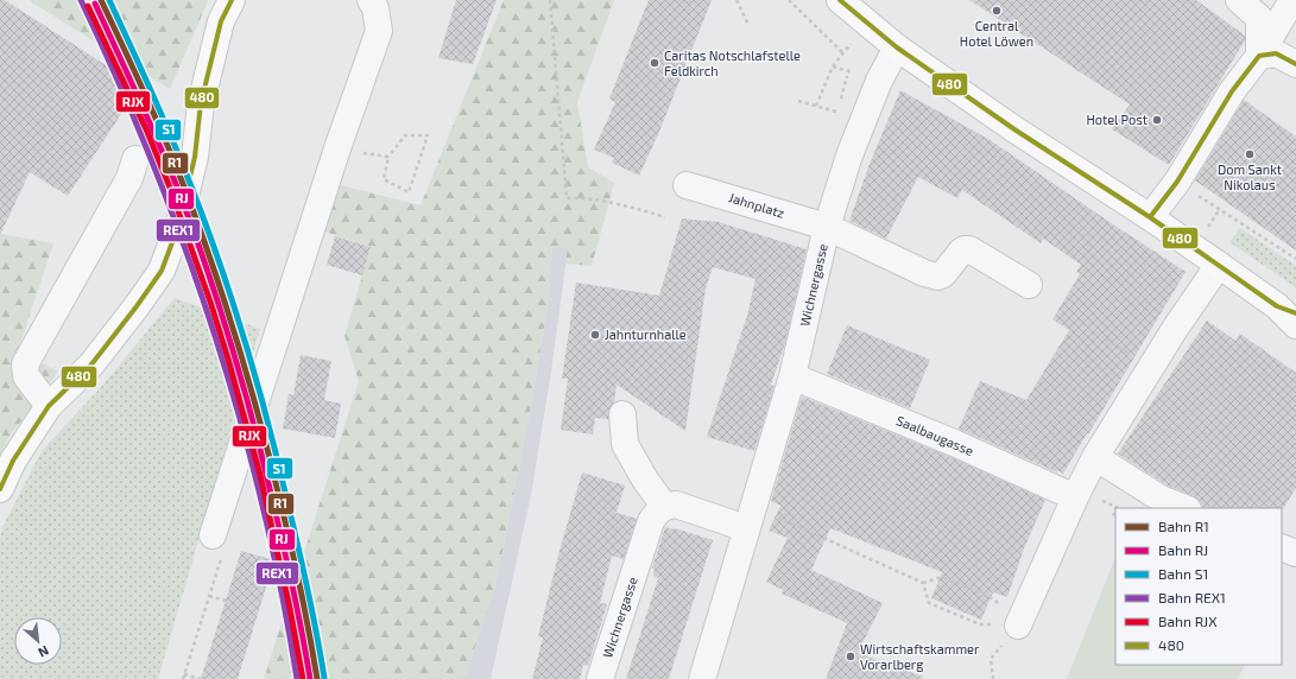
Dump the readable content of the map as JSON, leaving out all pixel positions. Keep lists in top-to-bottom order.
{
  "streets": {
    "street": ["Jahnplatz", "Wichnergasse", "Saalbaugasse"]
  },
  "crossings": [
    ["Jahnplatz", "Wichnergasse"],
    ["Wichnergasse", "Saalbaugasse"]
  ],
  "places": [
    "Central Hotel Löwen",
    "Caritas Notschlafstelle Feldkirch",
    "Hotel Post",
    "Dom Sankt Nikolaus",
    "Jahnturnhalle",
    "Wirtschaftskammer Vorarlberg"
  ],
  "lines": [
    "rail line R1",
    "rail line S1",
    "rail line REX1",
    "transit line 480",
    "rail line RJ",
    "rail line RJX"
  ],
  "legend": [
    "Bahn R1",
    "Bahn RJ",
    "Bahn S1",
    "Bahn REX1",
    "Bahn RJX",
    "480"
  ],
  "north": "bottom right"
}
